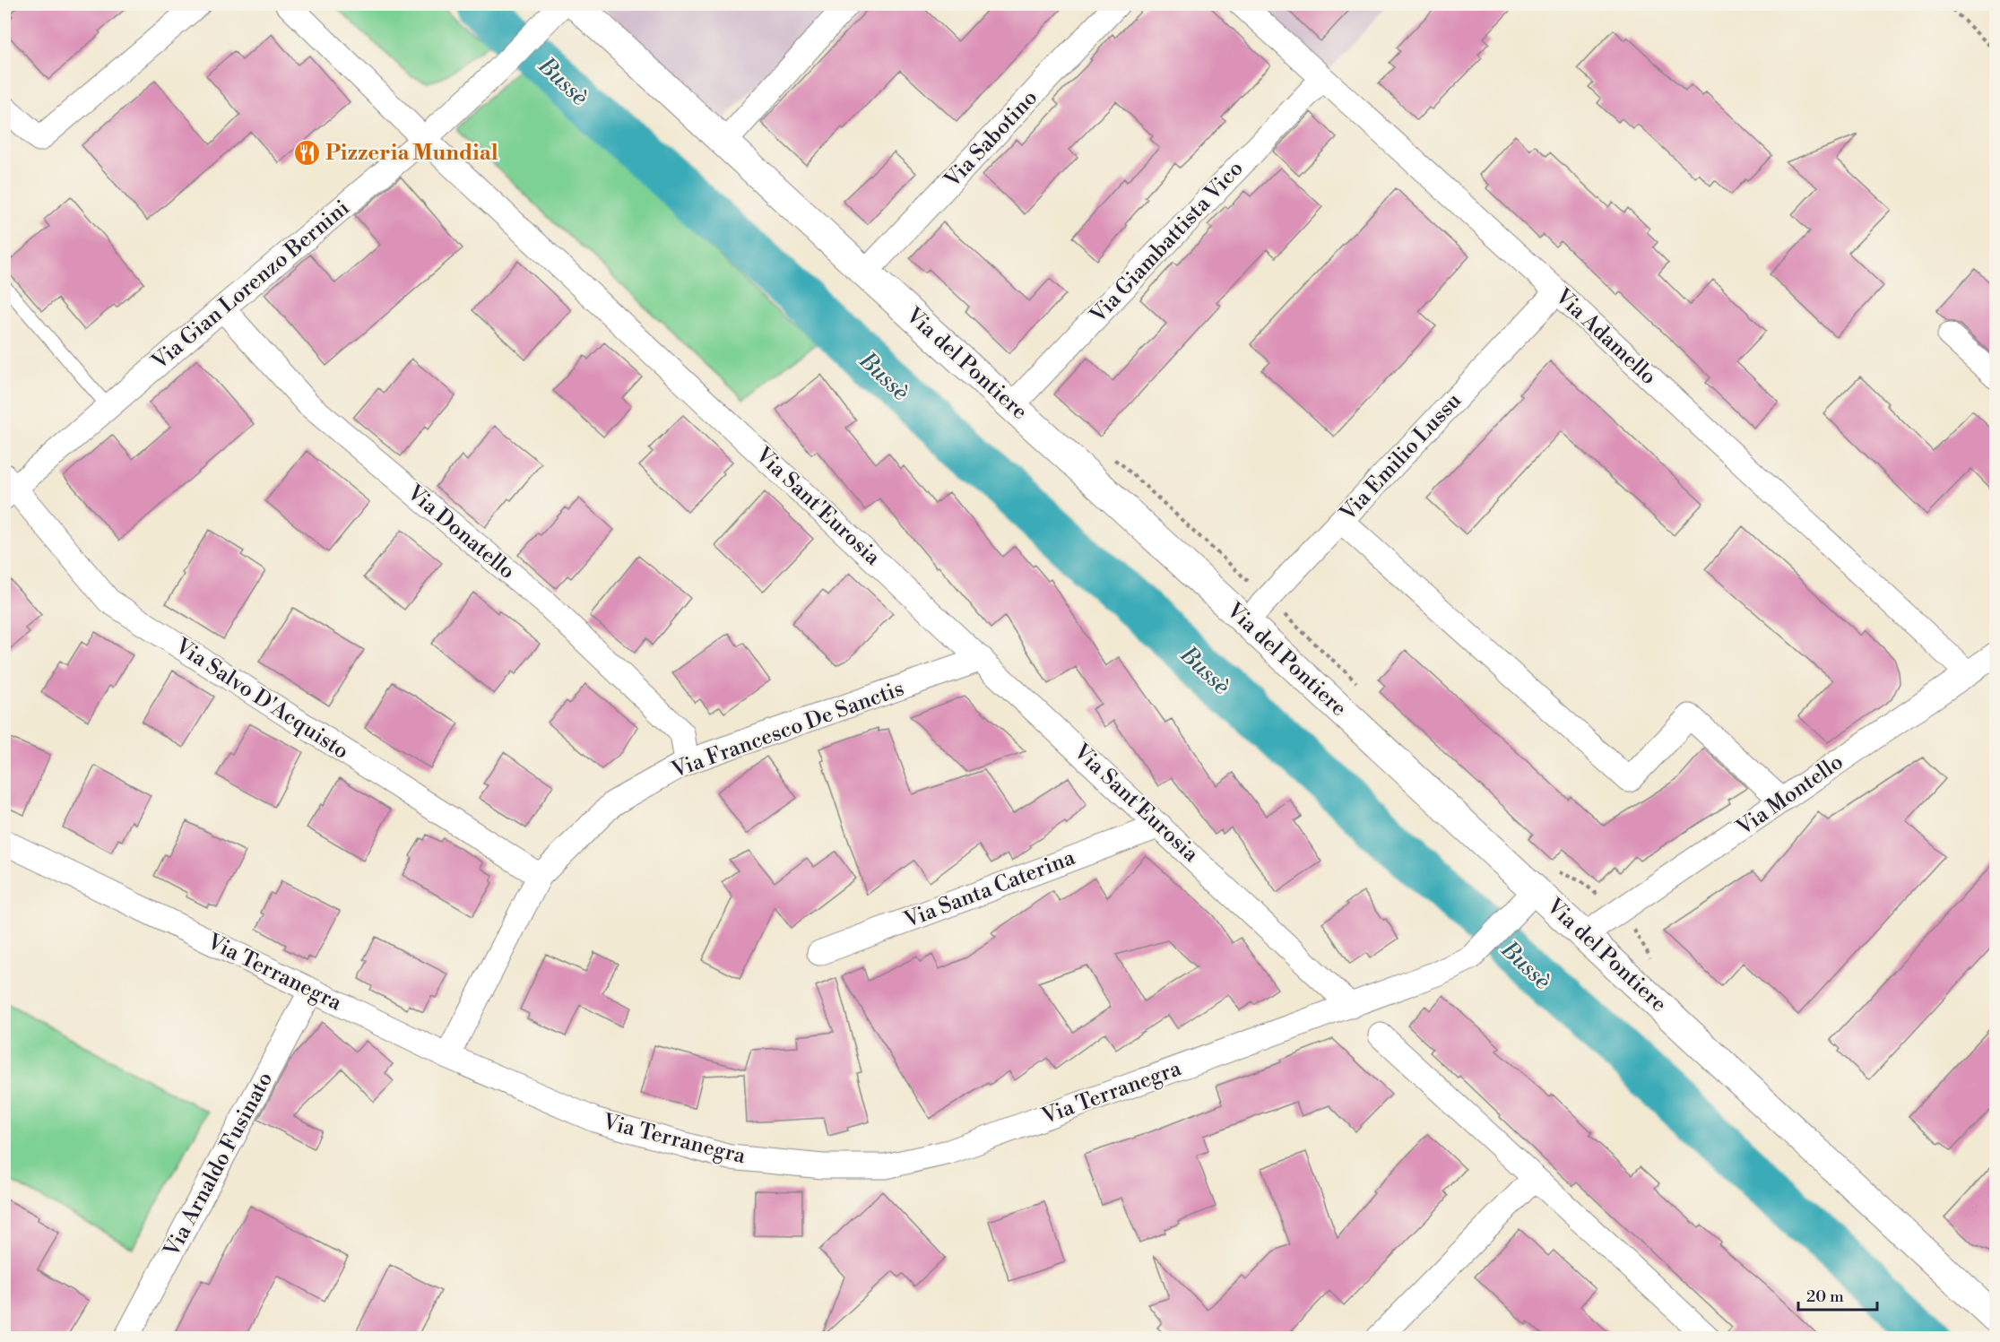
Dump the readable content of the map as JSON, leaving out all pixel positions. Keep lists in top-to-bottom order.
{
  "streets": {
    "main road": ["Via del Pontiere"],
    "street": [
      "Via Sabotino",
      "Via Giambattista Vico",
      "Via Gian Lorenzo Bernini",
      "Via Adamello",
      "Via Emilio Lussu",
      "Via Sant'Eurosia",
      "Via Donatello",
      "Via Salvo D'Acquisto",
      "Via Francesco De Sanctis",
      "Via Montello",
      "Via Santa Caterina",
      "Via Terranegra",
      "Via Arnaldo Fusinato"
    ]
  },
  "crossings": [
    ["Via Sabotino", "Via del Pontiere"],
    ["Via Giambattista Vico", "Via Adamello"],
    ["Via Giambattista Vico", "Via del Pontiere"],
    ["Via Gian Lorenzo Bernini", "Via del Pontiere"],
    ["Via Gian Lorenzo Bernini", "Via Sant'Eurosia"],
    ["Via Gian Lorenzo Bernini", "Via Donatello"],
    ["Via Gian Lorenzo Bernini", "Via Salvo D'Acquisto"],
    ["Via Adamello", "Via Emilio Lussu"],
    ["Via Adamello", "Via Montello"],
    ["Via del Pontiere", "Via Emilio Lussu"],
    ["Via del Pontiere", "Via Montello"],
    ["Via del Pontiere", "Via Terranegra"],
    ["Via Sant'Eurosia", "Via Francesco De Sanctis"],
    ["Via Sant'Eurosia", "Via Santa Caterina"],
    ["Via Sant'Eurosia", "Via Terranegra"],
    ["Via Donatello", "Via Francesco De Sanctis"],
    ["Via Salvo D'Acquisto", "Via Francesco De Sanctis"],
    ["Via Francesco De Sanctis", "Via Terranegra"],
    ["Via Terranegra", "Via Arnaldo Fusinato"]
  ],
  "water": ["Bussè"],
  "places": {
    "restaurant": ["Pizzeria Mundial"]
  },
  "scale_bar": "20 m"
}
